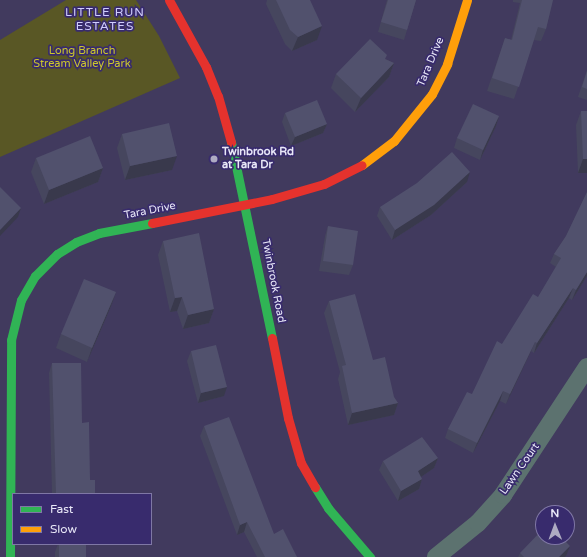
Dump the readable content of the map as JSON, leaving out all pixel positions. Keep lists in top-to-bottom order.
{
  "streets": {
    "street": ["Tara Drive", "Twinbrook Road", "Lawn Court"]
  },
  "crossings": [
    ["Tara Drive", "Twinbrook Road"]
  ],
  "districts": ["LITTLE RUN ESTATES"],
  "parks": ["Long Branch Stream Valley Park"],
  "places": ["Twinbrook Rd at Tara Dr"],
  "legend": ["Fast", "Slow"],
  "north": "top"
}
